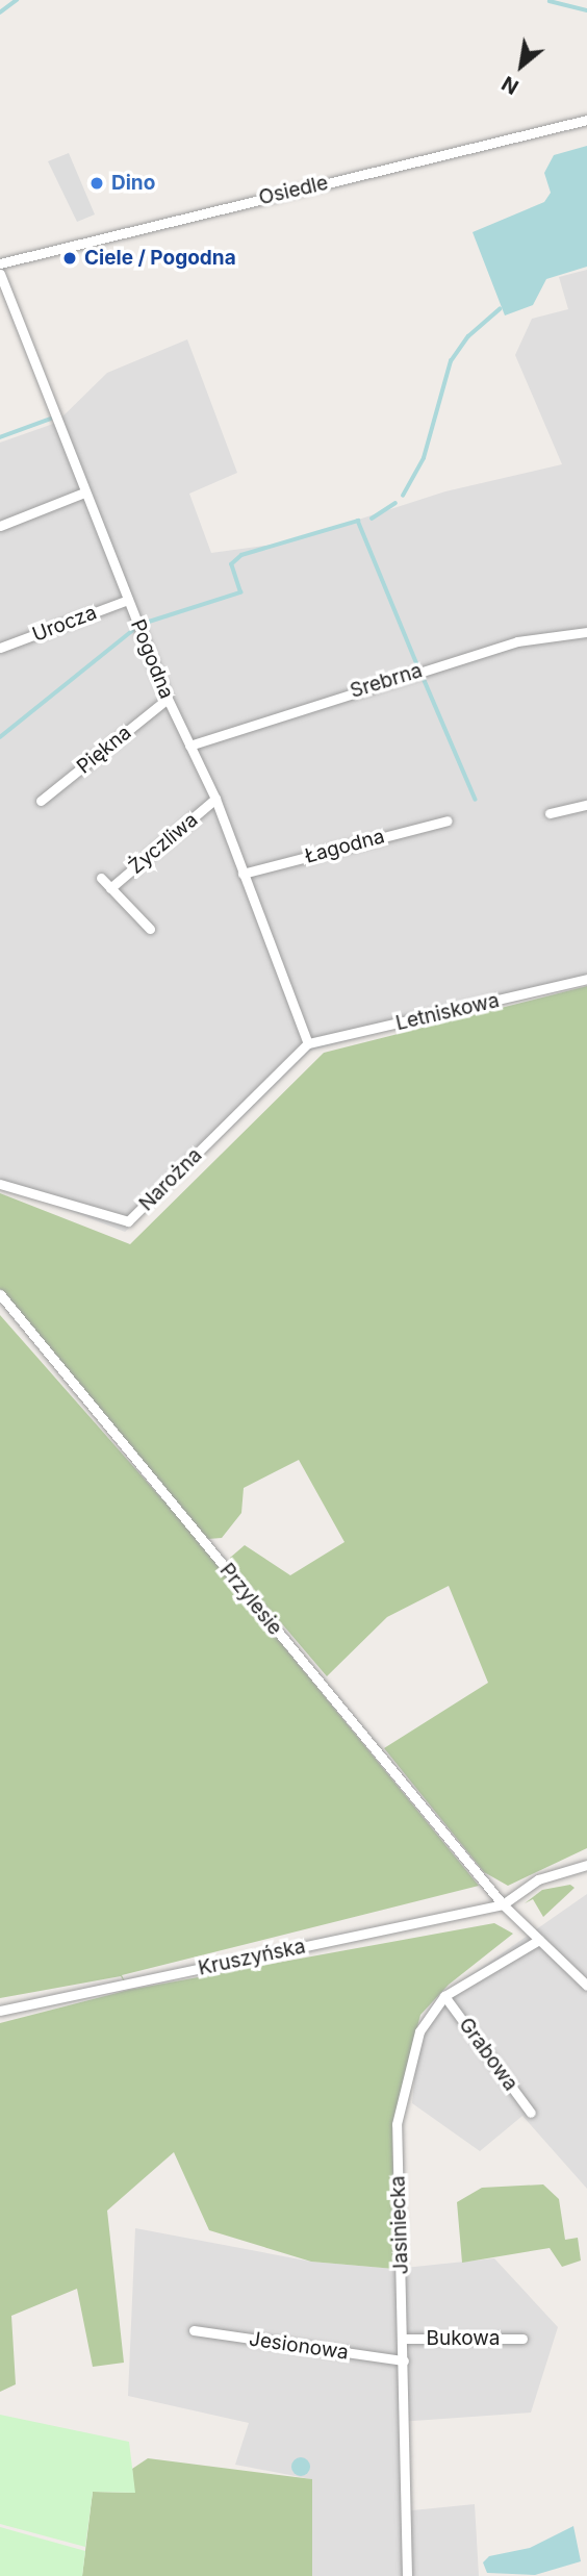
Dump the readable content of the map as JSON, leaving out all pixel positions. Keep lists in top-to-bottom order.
{
  "streets": {
    "street": [
      "Osiedle",
      "Urocza",
      "Pogodna",
      "Srebrna",
      "Piękna",
      "Życzliwa",
      "Łagodna",
      "Letniskowa",
      "Narożna",
      "Przylesie",
      "Kruszyńska",
      "Grabowa",
      "Jasiniecka",
      "Bukowa",
      "Jesionowa"
    ]
  },
  "crossings": [
    ["Urocza", "Pogodna"],
    ["Pogodna", "Srebrna"],
    ["Pogodna", "Piękna"],
    ["Pogodna", "Życzliwa"],
    ["Pogodna", "Łagodna"],
    ["Pogodna", "Letniskowa"],
    ["Pogodna", "Narożna"],
    ["Letniskowa", "Narożna"],
    ["Przylesie", "Kruszyńska"],
    ["Przylesie", "Jasiniecka"],
    ["Grabowa", "Jasiniecka"],
    ["Jasiniecka", "Bukowa"],
    ["Jasiniecka", "Jesionowa"]
  ],
  "places": ["Dino", "Ciele / Pogodna"],
  "north": "bottom left"
}
